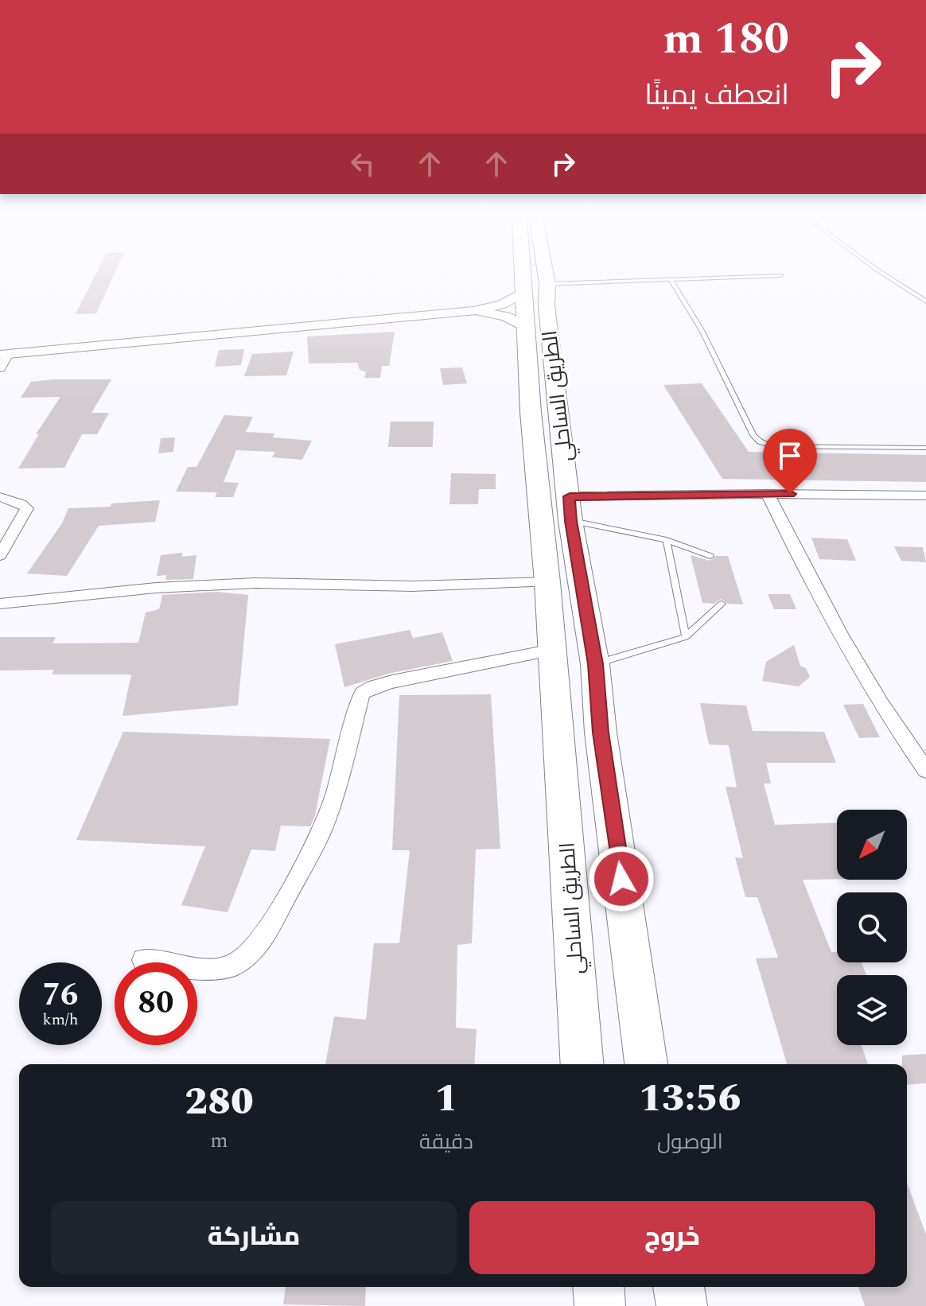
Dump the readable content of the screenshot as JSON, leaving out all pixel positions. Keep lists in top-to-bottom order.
{
  "streets": {
    "highway": ["الطريق الساحلي"]
  },
  "north": "bottom left",
  "page": {
    "turn": ["180 m", "انعطف يمينًا"],
    "speed": "76 km/h",
    "limit": "80",
    "eta": [
      "13:56",
      "الوصول",
      "1",
      "دقيقة",
      "280",
      "m"
    ],
    "buttons": ["خروج", "مشاركة"]
  }
}
